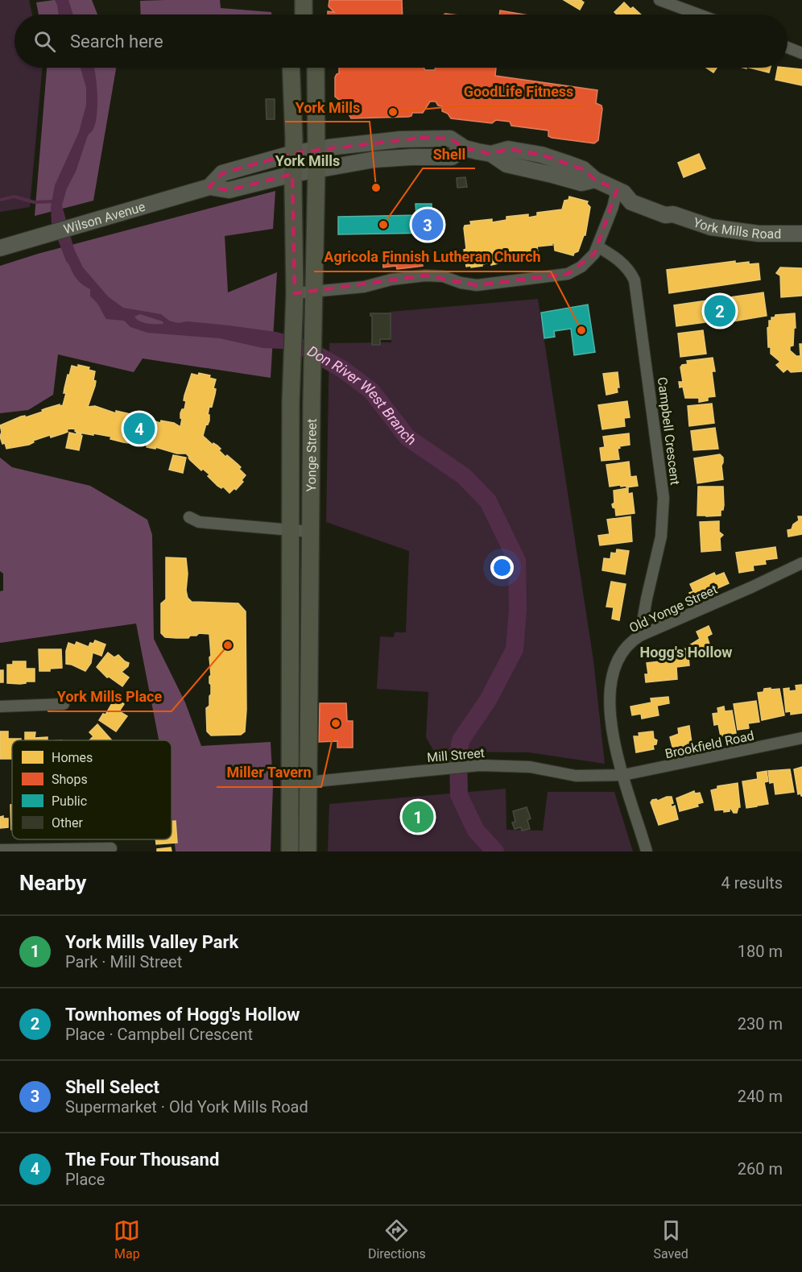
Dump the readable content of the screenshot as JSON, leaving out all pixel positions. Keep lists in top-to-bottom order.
{
  "streets": {
    "main road": ["Wilson Avenue", "York Mills Road", "Yonge Street"],
    "street": [
      "Campbell Crescent",
      "Old Yonge Street",
      "Brookfield Road",
      "Mill Street"
    ]
  },
  "crossings": [
    ["Wilson Avenue", "York Mills Road"],
    ["Wilson Avenue", "Yonge Street"],
    ["York Mills Road", "Yonge Street"],
    ["Campbell Crescent", "Old Yonge Street"],
    ["Yonge Street", "Mill Street"],
    ["Old Yonge Street", "Brookfield Road"],
    ["Old Yonge Street", "Mill Street"],
    ["Brookfield Road", "Mill Street"]
  ],
  "districts": ["York Mills", "Hogg's Hollow"],
  "water": ["Don River West Branch"],
  "places": [
    "GoodLife Fitness",
    "York Mills",
    "Shell",
    "Agricola Finnish Lutheran Church",
    "York Mills Place",
    "Miller Tavern"
  ],
  "legend": [
    "Homes",
    "Shops",
    "Public",
    "Other"
  ],
  "page": {
    "search": "Search here",
    "pins": [
      "3",
      "2",
      "4",
      "1"
    ],
    "heading": ["Nearby", "4 results"],
    "list": [
      {
        "mark": "1",
        "name": "York Mills Valley Park",
        "note": "Park · Mill Street",
        "value": "180 m"
      },
      {
        "mark": "2",
        "name": "Townhomes of Hogg's Hollow",
        "note": "Place · Campbell Crescent",
        "value": "230 m"
      },
      {
        "mark": "3",
        "name": "Shell Select",
        "note": "Supermarket · Old York Mills Road",
        "value": "240 m"
      },
      {
        "mark": "4",
        "name": "The Four Thousand",
        "note": "Place",
        "value": "260 m"
      }
    ],
    "nav": ["Map", "Directions", "Saved"]
  }
}
